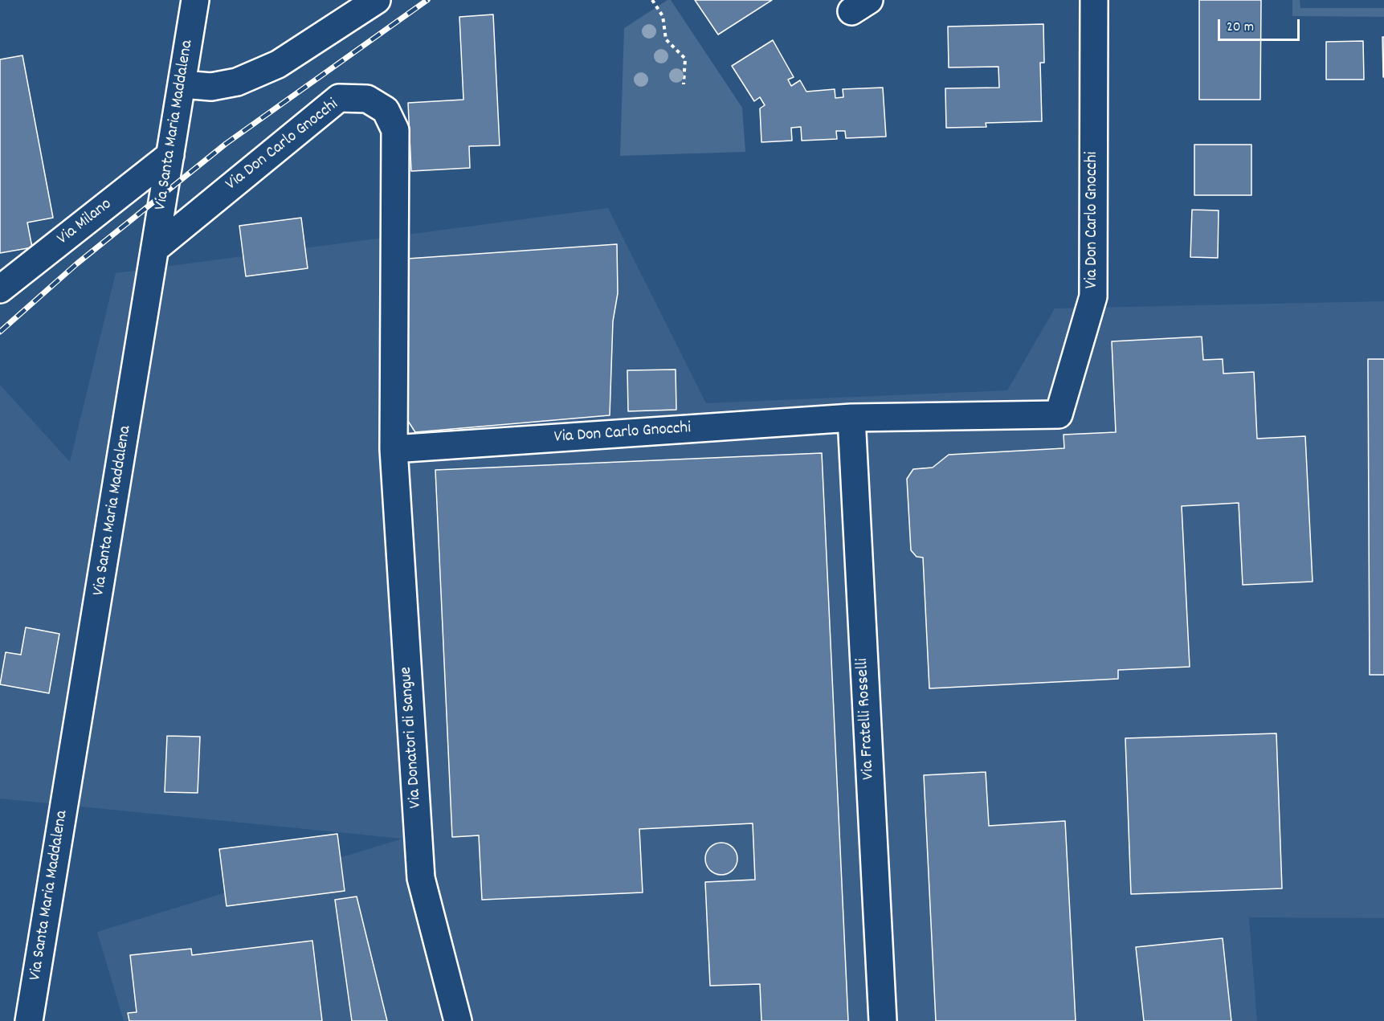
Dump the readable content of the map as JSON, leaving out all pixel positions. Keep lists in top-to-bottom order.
{
  "streets": {
    "street": [
      "Via Santa Maria Maddalena",
      "Via Don Carlo Gnocchi",
      "Via Milano",
      "Via Fratelli Rosselli",
      "Via Donatori di Sangue"
    ]
  },
  "crossings": [
    ["Via Santa Maria Maddalena", "Via Don Carlo Gnocchi"],
    ["Via Santa Maria Maddalena", "Via Milano"],
    ["Via Don Carlo Gnocchi", "Via Fratelli Rosselli"],
    ["Via Don Carlo Gnocchi", "Via Donatori di Sangue"]
  ],
  "scale_bar": "20 m"
}
